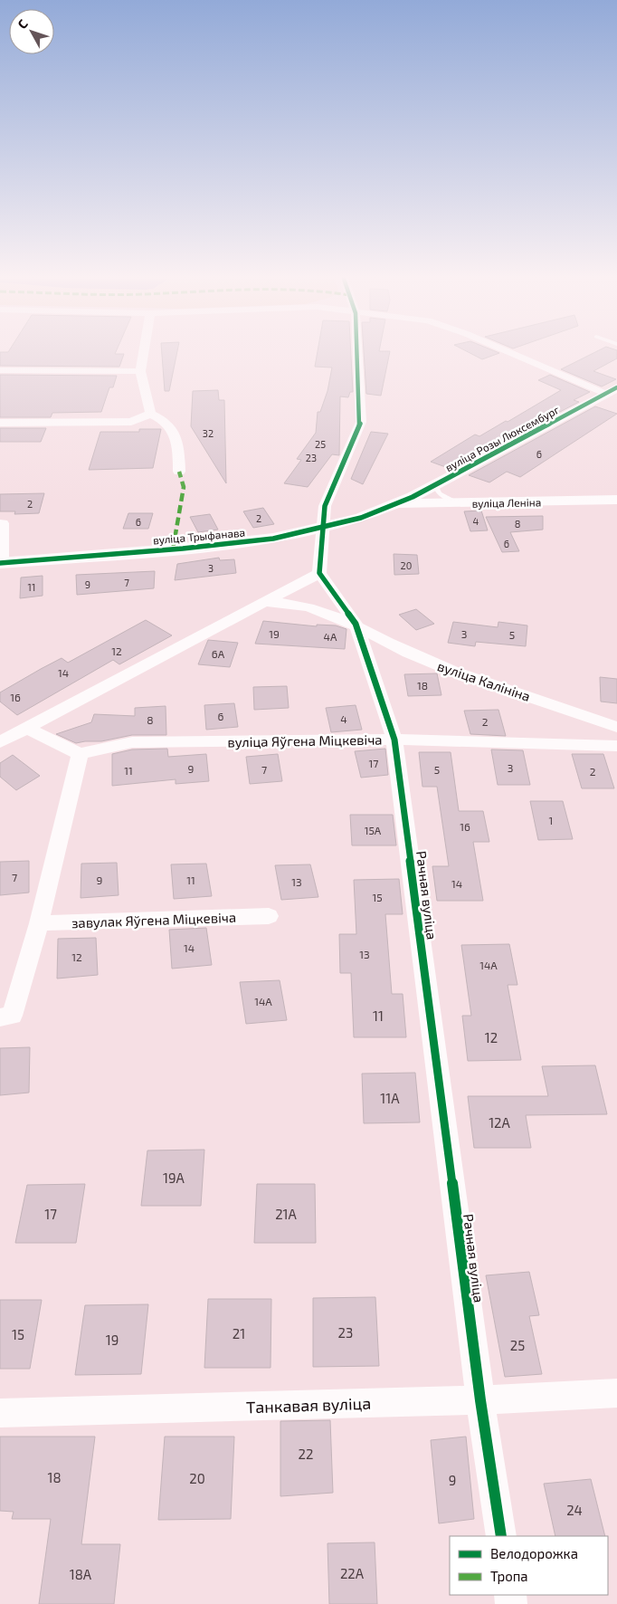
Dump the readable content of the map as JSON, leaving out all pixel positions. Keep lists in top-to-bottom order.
{
  "streets": {
    "street": [
      "вуліца Розы Люксембург",
      "вуліца Леніна",
      "вуліца Трыфанава",
      "вуліца Калініна",
      "вуліца Яўгена Міцкевіча",
      "Рачная вуліца",
      "завулак Яўгена Міцкевіча",
      "Танкавая вуліца"
    ]
  },
  "crossings": [
    ["вуліца Розы Люксембург", "вуліца Леніна"],
    ["вуліца Розы Люксембург", "вуліца Трыфанава"],
    ["вуліца Леніна", "вуліца Трыфанава"],
    ["вуліца Калініна", "Рачная вуліца"],
    ["вуліца Яўгена Міцкевіча", "Рачная вуліца"],
    ["Рачная вуліца", "Танкавая вуліца"]
  ],
  "house_numbers": [
    "32",
    "25",
    "6",
    "23",
    "2",
    "2",
    "4",
    "6",
    "8",
    "6",
    "20",
    "3",
    "7",
    "9",
    "11",
    "19",
    "3",
    "5",
    "4А",
    "12",
    "6А",
    "14",
    "18",
    "16",
    "6",
    "4",
    "8",
    "2",
    "17",
    "3",
    "9",
    "7",
    "5",
    "11",
    "2",
    "1",
    "16",
    "15А",
    "7",
    "9",
    "11",
    "13",
    "14",
    "15",
    "14",
    "13",
    "12",
    "14А",
    "14А",
    "11",
    "12",
    "11А",
    "12А",
    "19А",
    "17",
    "21А",
    "23",
    "21",
    "15",
    "19",
    "25",
    "22",
    "18",
    "20",
    "9",
    "24",
    "22А",
    "18А"
  ],
  "legend": ["Велодорожка", "Тропа"],
  "north": "top left"
}
